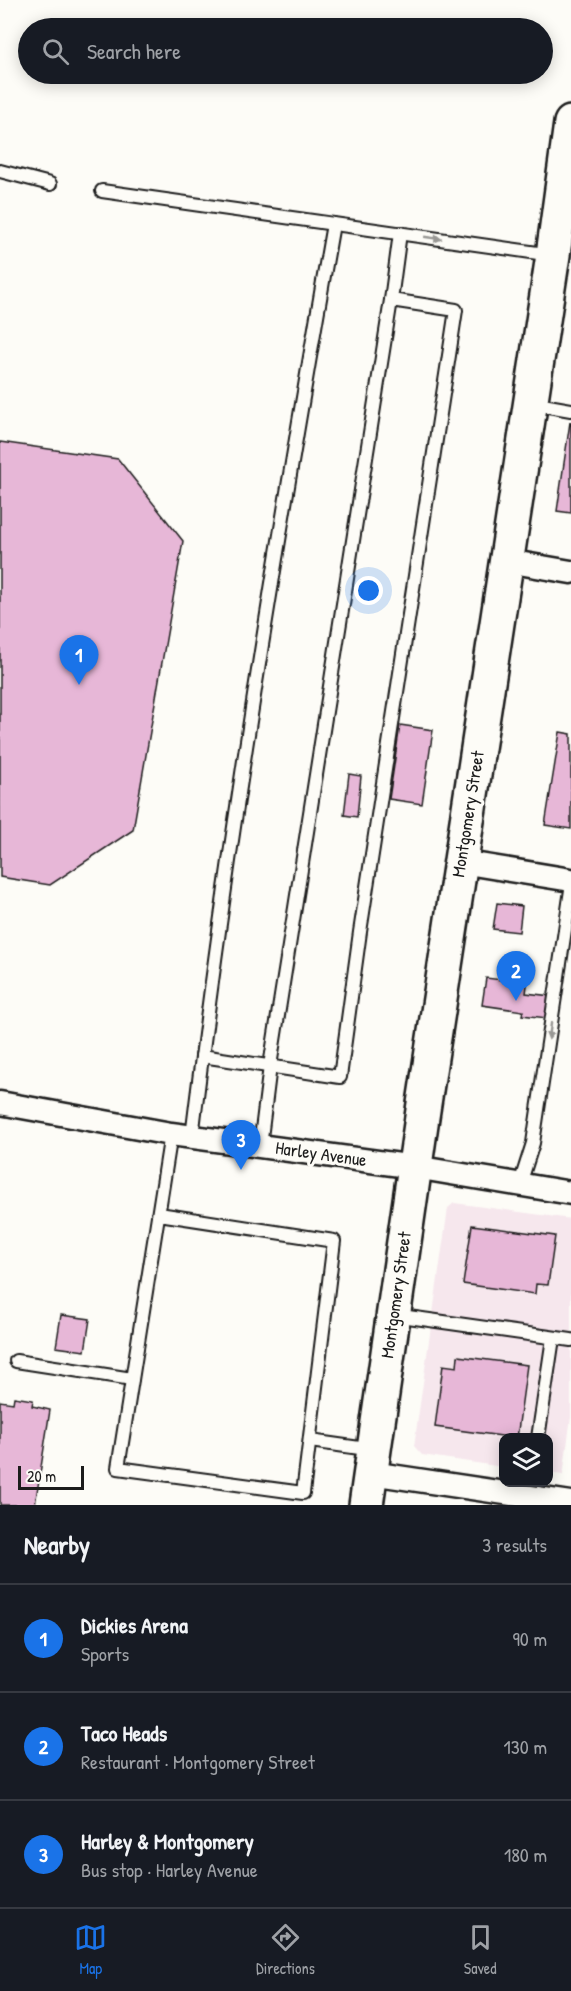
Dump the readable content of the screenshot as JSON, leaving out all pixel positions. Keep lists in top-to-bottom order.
{
  "streets": {
    "main road": ["Montgomery Street"],
    "street": ["Harley Avenue"]
  },
  "crossings": [
    ["Montgomery Street", "Harley Avenue"]
  ],
  "scale_bar": "20 m",
  "page": {
    "search": "Search here",
    "pins": ["1", "2", "3"],
    "scale": "20 m",
    "heading": ["Nearby", "3 results"],
    "list": [
      {
        "mark": "1",
        "name": "Dickies Arena",
        "note": "Sports",
        "value": "90 m"
      },
      {
        "mark": "2",
        "name": "Taco Heads",
        "note": "Restaurant · Montgomery Street",
        "value": "130 m"
      },
      {
        "mark": "3",
        "name": "Harley & Montgomery",
        "note": "Bus stop · Harley Avenue",
        "value": "180 m"
      }
    ],
    "nav": ["Map", "Directions", "Saved"]
  }
}
